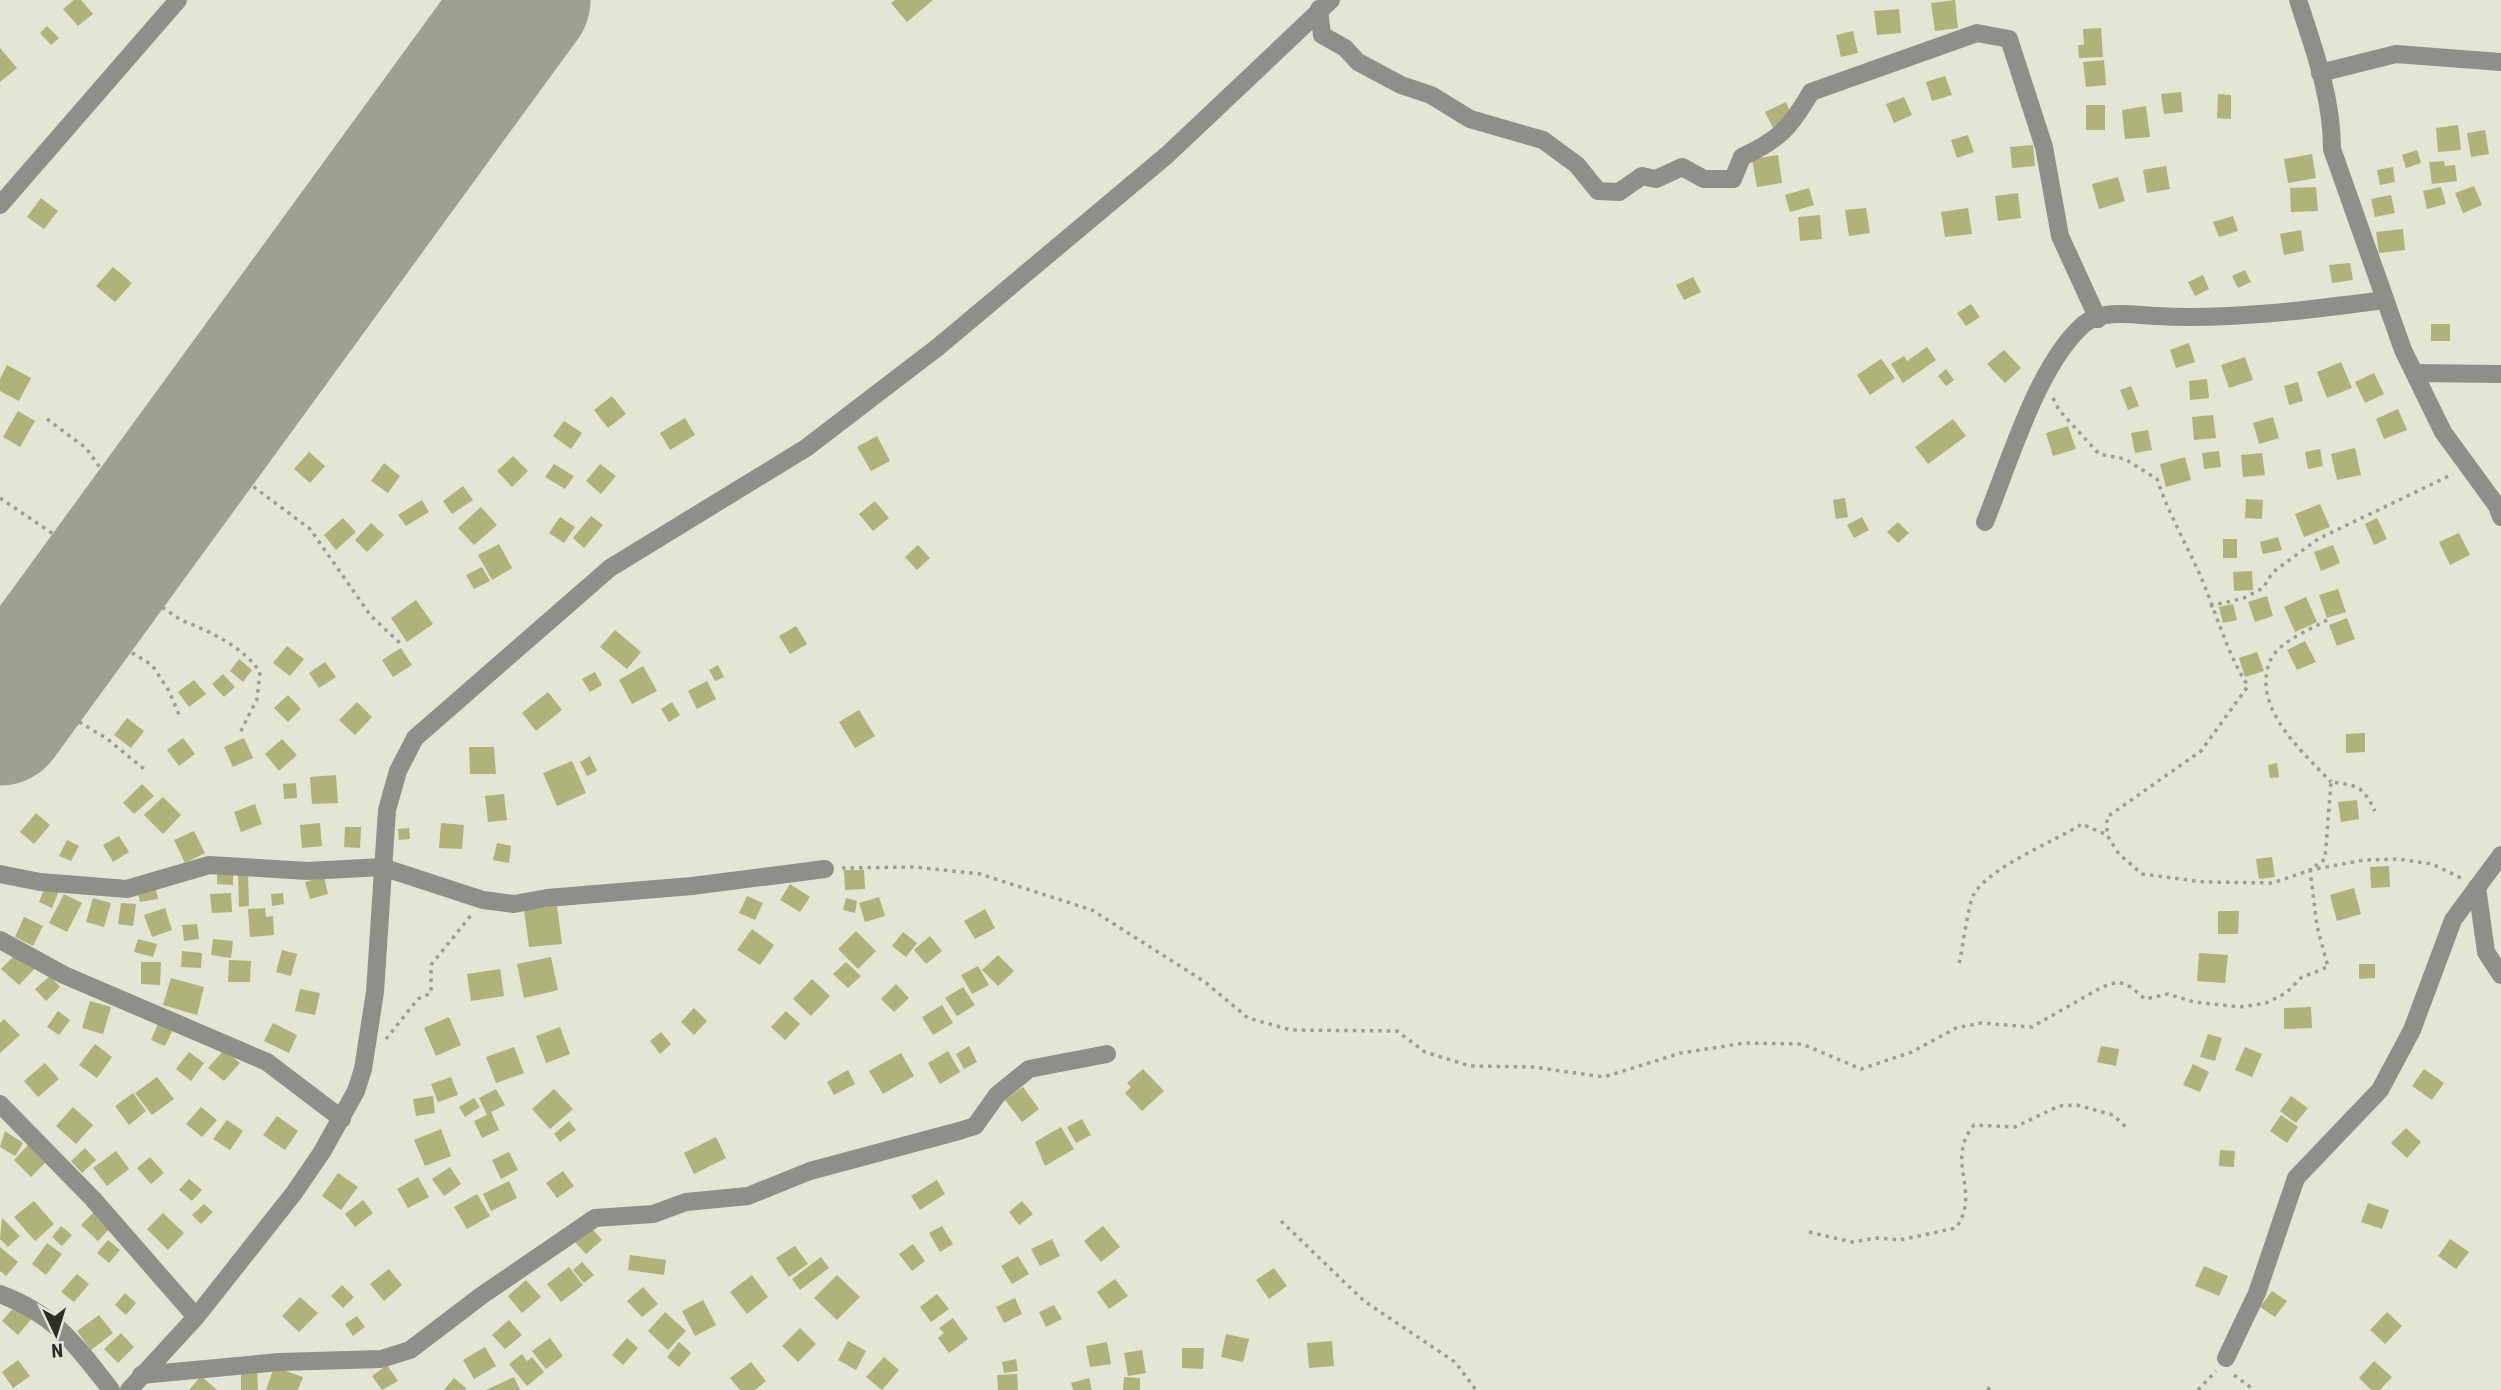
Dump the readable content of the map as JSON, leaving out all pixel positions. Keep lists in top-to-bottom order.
{
  "north": "bottom"
}
